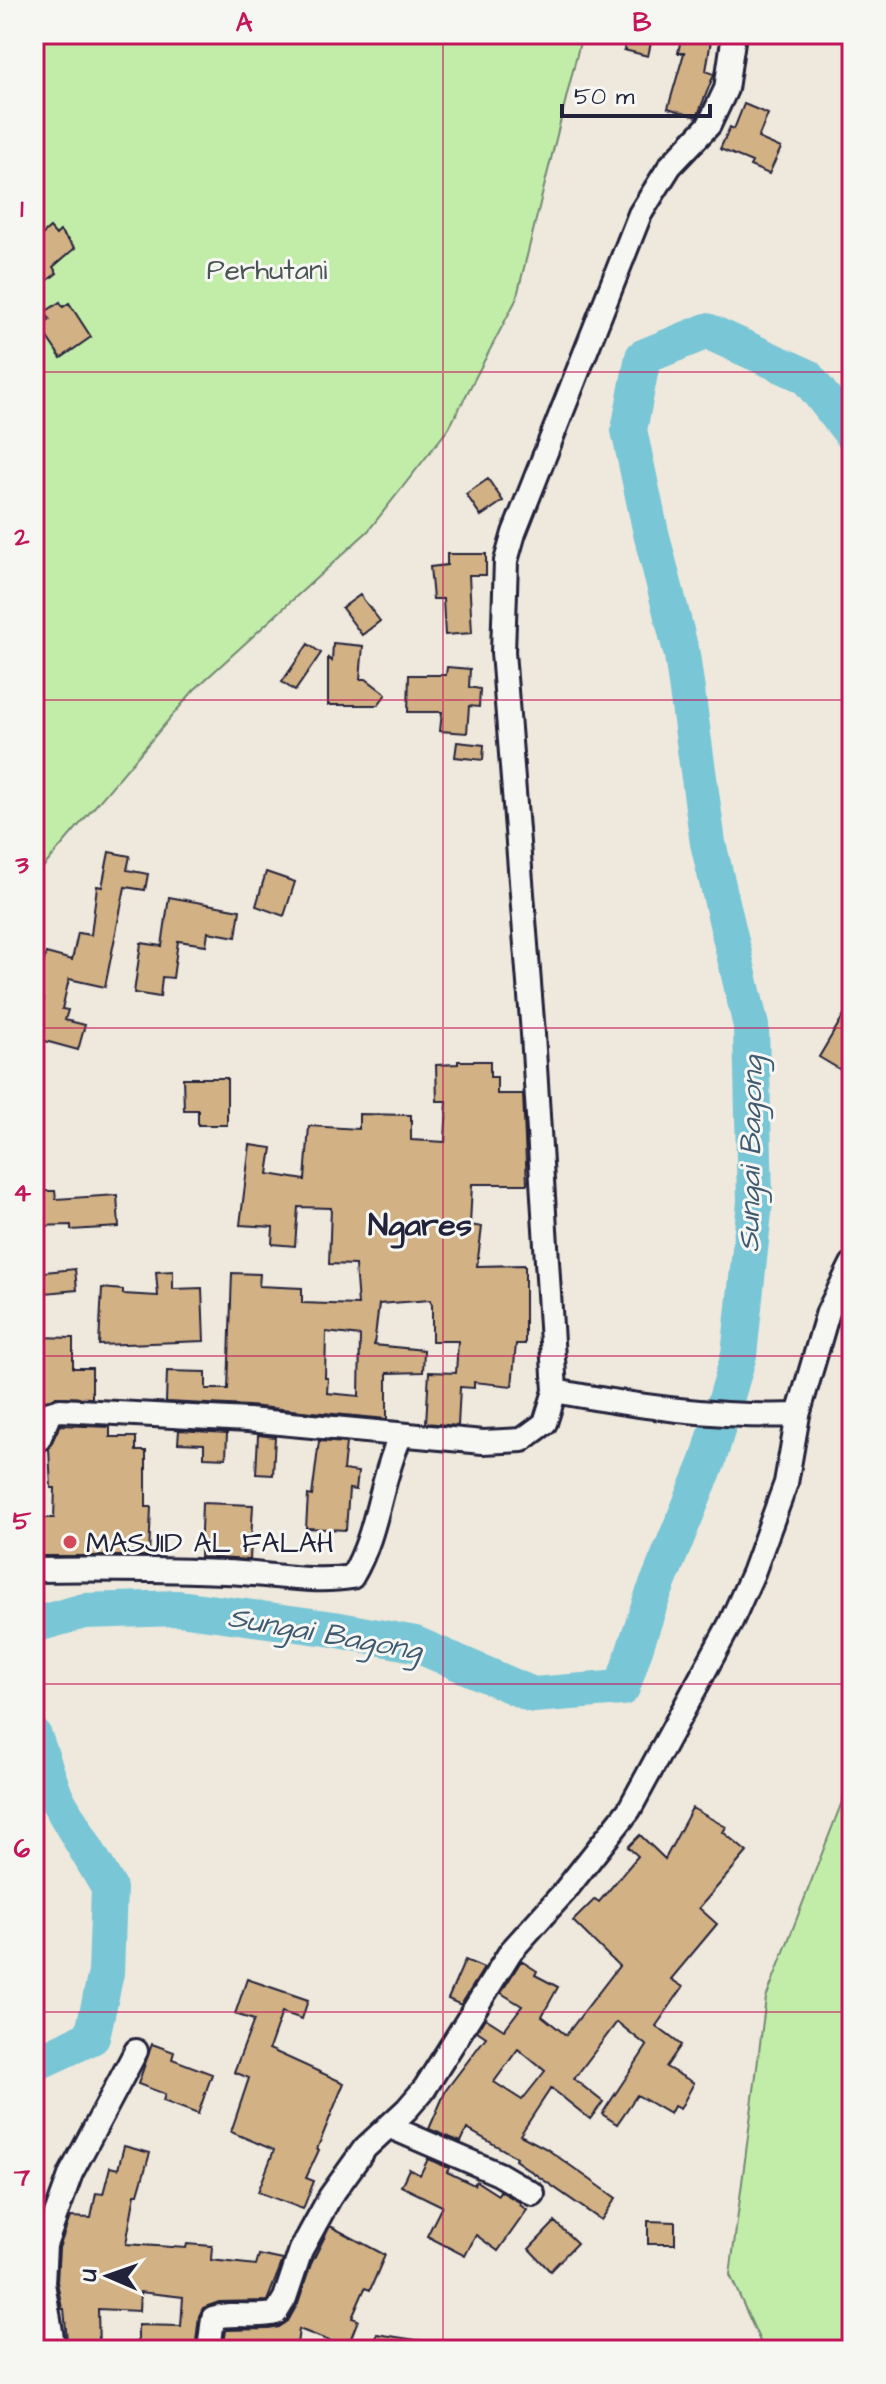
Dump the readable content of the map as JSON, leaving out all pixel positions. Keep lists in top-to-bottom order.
{
  "districts": ["Ngares"],
  "water": ["Sungai Bagong"],
  "parks": ["Perhutani"],
  "places": ["MASJID AL FALAH"],
  "scale_bar": "50 m",
  "north": "left",
  "grid": {
    "columns": ["A", "B"],
    "rows": [
      "1",
      "2",
      "3",
      "4",
      "5",
      "6",
      "7"
    ]
  }
}
